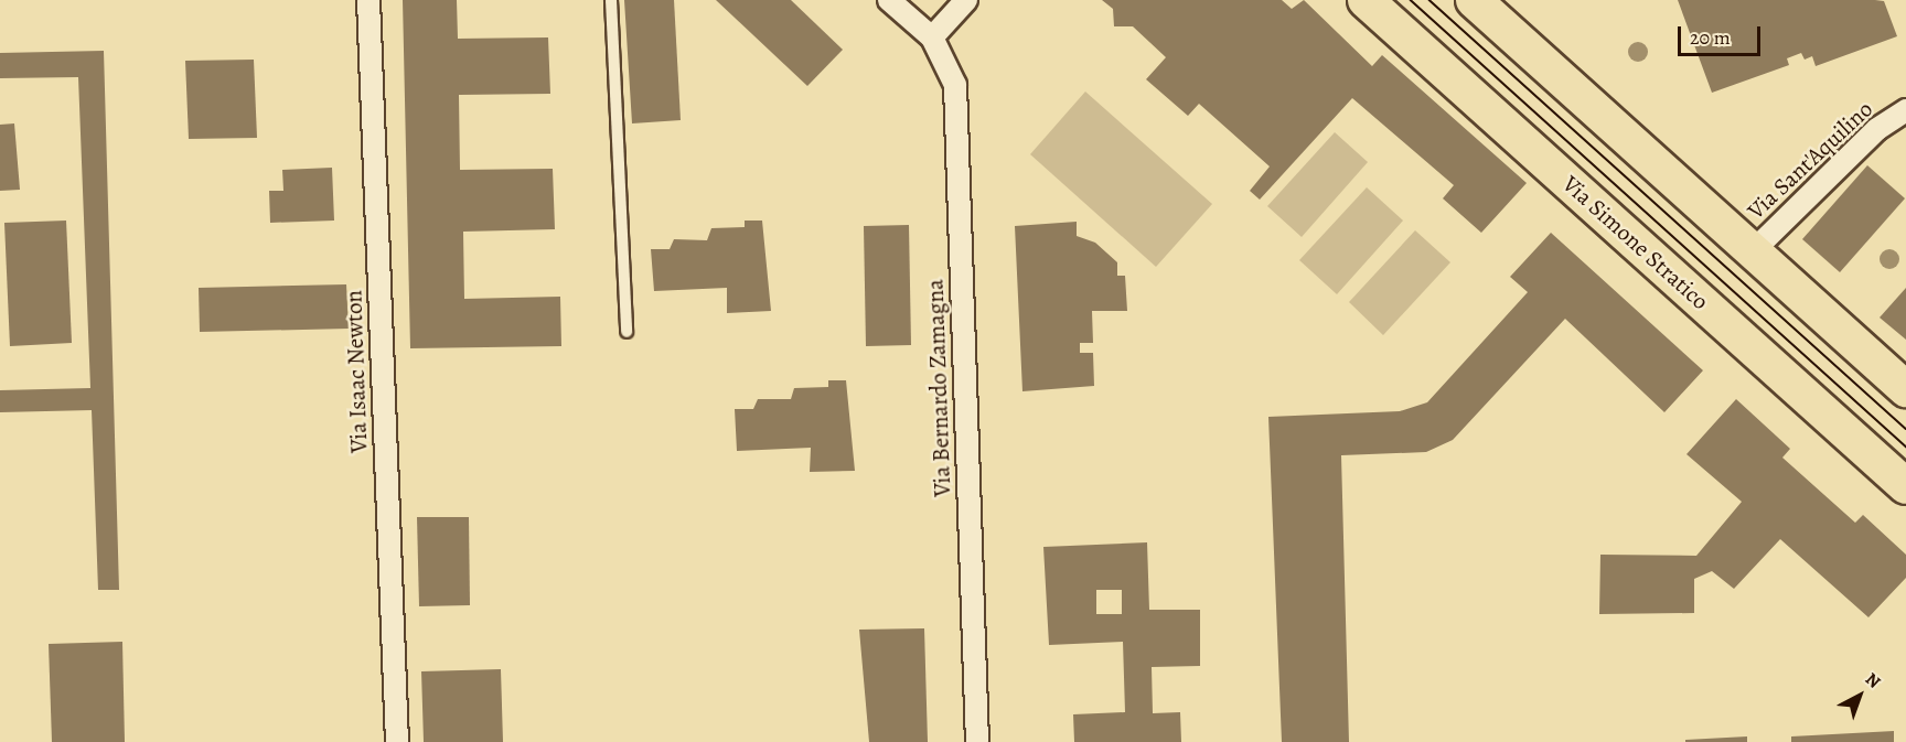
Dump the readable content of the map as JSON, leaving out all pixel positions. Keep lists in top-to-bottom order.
{
  "streets": {
    "main road": ["Via Simone Stratico"],
    "street": ["Via Sant'Aquilino", "Via Isaac Newton", "Via Bernardo Zamagna"]
  },
  "scale_bar": "20 m",
  "north": "top right"
}
